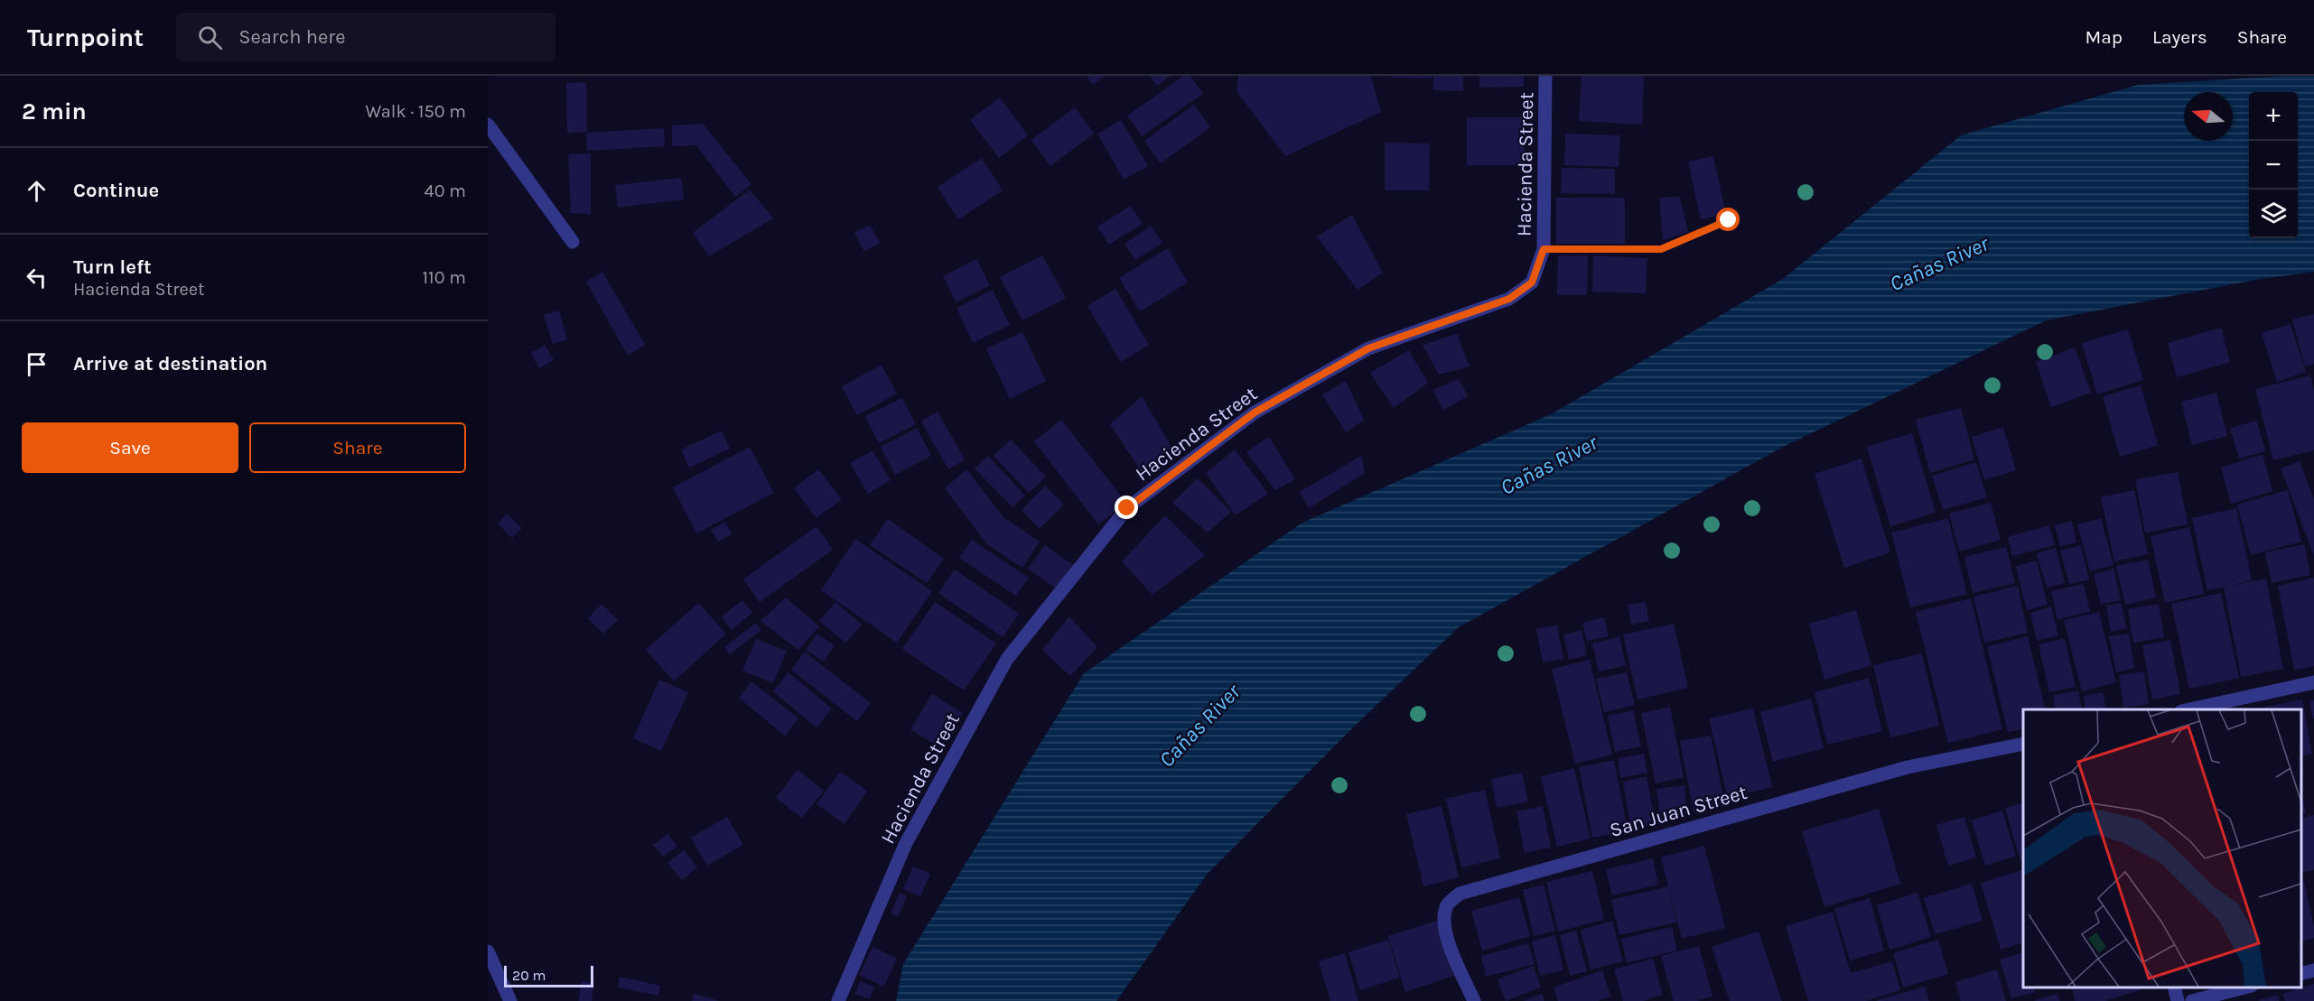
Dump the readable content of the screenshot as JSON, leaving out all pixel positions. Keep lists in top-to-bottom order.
{
  "streets": {
    "street": ["Hacienda Street", "San Juan Street"]
  },
  "water": ["Cañas River"],
  "scale_bar": "20 m",
  "north": "left",
  "page": {
    "header": "Turnpoint",
    "search": "Search here",
    "nav": ["Map", "Layers", "Share"],
    "heading": ["2 min", "Walk · 150 m"],
    "map_buttons": ["+", "−"],
    "list": [
      ["Continue", "40 m"],
      ["Turn left", "Hacienda Street", "110 m"],
      "Arrive at destination"
    ],
    "buttons": ["Save", "Share"],
    "scale": "20 m"
  }
}
